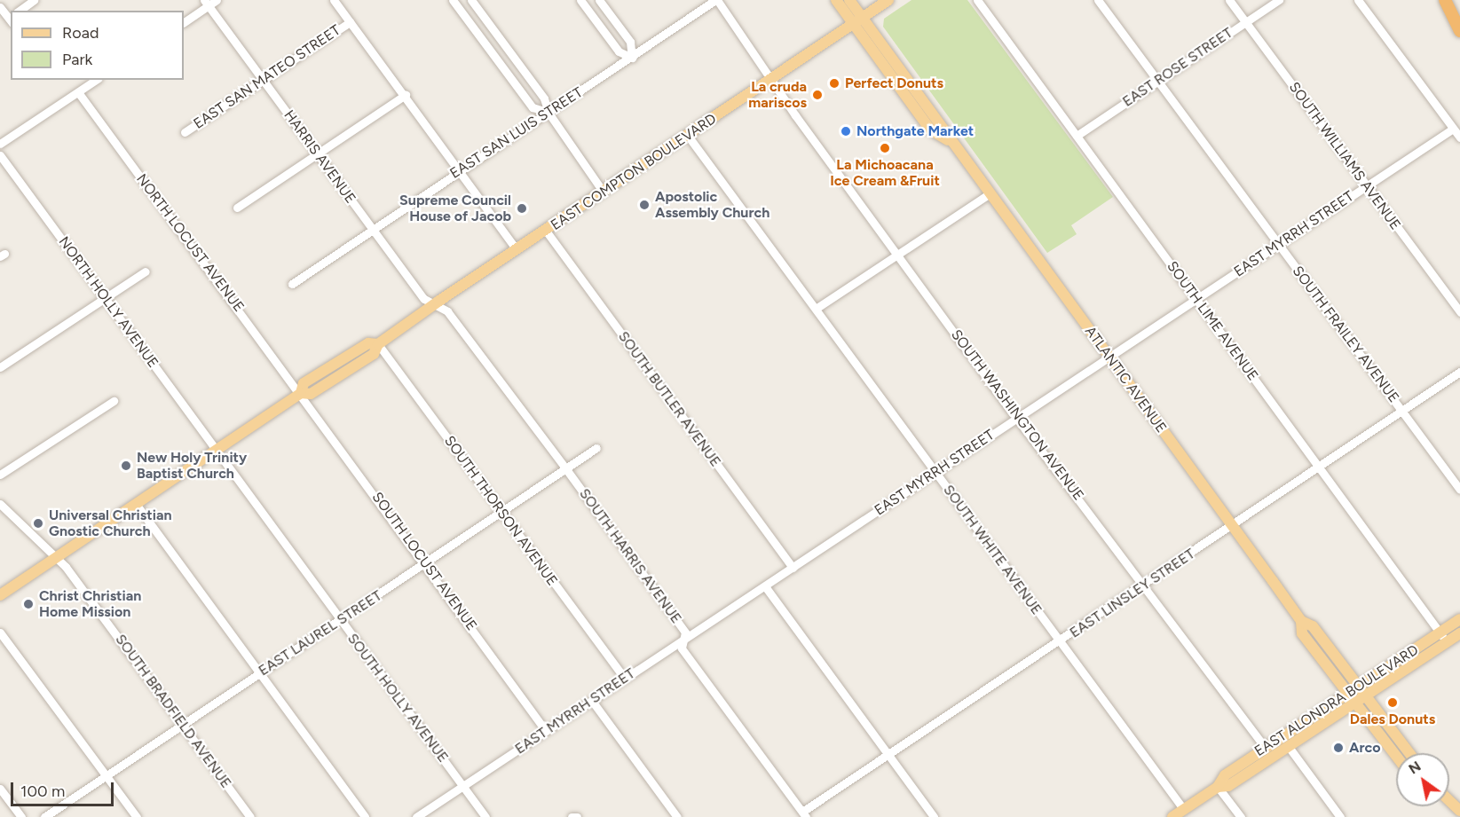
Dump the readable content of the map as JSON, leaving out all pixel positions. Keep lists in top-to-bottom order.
{
  "streets": {
    "main road": ["EAST COMPTON BOULEVARD", "ATLANTIC AVENUE", "EAST ALONDRA BOULEVARD"],
    "street": [
      "EAST ROSE STREET",
      "EAST SAN MATEO STREET",
      "EAST SAN LUIS STREET",
      "SOUTH WILLIAMS AVENUE",
      "HARRIS AVENUE",
      "EAST MYRRH STREET",
      "NORTH LOCUST AVENUE",
      "NORTH HOLLY AVENUE",
      "SOUTH LIME AVENUE",
      "SOUTH FRAILEY AVENUE",
      "SOUTH BUTLER AVENUE",
      "SOUTH WASHINGTON AVENUE",
      "SOUTH THORSON AVENUE",
      "SOUTH WHITE AVENUE",
      "SOUTH HARRIS AVENUE",
      "SOUTH LOCUST AVENUE",
      "EAST LINSLEY STREET",
      "EAST LAUREL STREET",
      "SOUTH HOLLY AVENUE",
      "SOUTH BRADFIELD AVENUE"
    ]
  },
  "crossings": [
    ["EAST ROSE STREET", "SOUTH WILLIAMS AVENUE"],
    ["EAST ROSE STREET", "SOUTH LIME AVENUE"],
    ["EAST ROSE STREET", "SOUTH FRAILEY AVENUE"],
    ["EAST SAN MATEO STREET", "HARRIS AVENUE"],
    ["EAST SAN LUIS STREET", "HARRIS AVENUE"],
    ["EAST SAN LUIS STREET", "SOUTH WASHINGTON AVENUE"],
    ["SOUTH WILLIAMS AVENUE", "EAST MYRRH STREET"],
    ["HARRIS AVENUE", "EAST COMPTON BOULEVARD"],
    ["HARRIS AVENUE", "SOUTH HARRIS AVENUE"],
    ["EAST COMPTON BOULEVARD", "NORTH LOCUST AVENUE"],
    ["EAST COMPTON BOULEVARD", "NORTH HOLLY AVENUE"],
    ["EAST COMPTON BOULEVARD", "ATLANTIC AVENUE"],
    ["EAST COMPTON BOULEVARD", "SOUTH BUTLER AVENUE"],
    ["EAST COMPTON BOULEVARD", "SOUTH WASHINGTON AVENUE"],
    ["EAST COMPTON BOULEVARD", "SOUTH THORSON AVENUE"],
    ["EAST COMPTON BOULEVARD", "SOUTH WHITE AVENUE"],
    ["EAST COMPTON BOULEVARD", "SOUTH HARRIS AVENUE"],
    ["EAST COMPTON BOULEVARD", "SOUTH LOCUST AVENUE"],
    ["EAST COMPTON BOULEVARD", "SOUTH HOLLY AVENUE"],
    ["EAST COMPTON BOULEVARD", "SOUTH BRADFIELD AVENUE"],
    ["EAST MYRRH STREET", "SOUTH LIME AVENUE"],
    ["EAST MYRRH STREET", "SOUTH FRAILEY AVENUE"],
    ["EAST MYRRH STREET", "ATLANTIC AVENUE"],
    ["EAST MYRRH STREET", "SOUTH BUTLER AVENUE"],
    ["EAST MYRRH STREET", "SOUTH WASHINGTON AVENUE"],
    ["EAST MYRRH STREET", "SOUTH THORSON AVENUE"],
    ["EAST MYRRH STREET", "SOUTH WHITE AVENUE"],
    ["EAST MYRRH STREET", "SOUTH HARRIS AVENUE"],
    ["EAST MYRRH STREET", "SOUTH LOCUST AVENUE"],
    ["EAST MYRRH STREET", "SOUTH HOLLY AVENUE"],
    ["NORTH LOCUST AVENUE", "SOUTH LOCUST AVENUE"],
    ["NORTH HOLLY AVENUE", "SOUTH HOLLY AVENUE"],
    ["SOUTH LIME AVENUE", "EAST LINSLEY STREET"],
    ["SOUTH LIME AVENUE", "EAST ALONDRA BOULEVARD"],
    ["SOUTH FRAILEY AVENUE", "EAST LINSLEY STREET"],
    ["ATLANTIC AVENUE", "EAST LINSLEY STREET"],
    ["ATLANTIC AVENUE", "EAST ALONDRA BOULEVARD"],
    ["SOUTH WASHINGTON AVENUE", "EAST LINSLEY STREET"],
    ["SOUTH WASHINGTON AVENUE", "EAST ALONDRA BOULEVARD"],
    ["SOUTH THORSON AVENUE", "EAST LAUREL STREET"],
    ["SOUTH WHITE AVENUE", "EAST LINSLEY STREET"],
    ["SOUTH WHITE AVENUE", "EAST ALONDRA BOULEVARD"],
    ["SOUTH HARRIS AVENUE", "EAST LINSLEY STREET"],
    ["SOUTH HARRIS AVENUE", "EAST LAUREL STREET"],
    ["SOUTH LOCUST AVENUE", "EAST LAUREL STREET"],
    ["EAST LAUREL STREET", "SOUTH HOLLY AVENUE"],
    ["EAST LAUREL STREET", "SOUTH BRADFIELD AVENUE"]
  ],
  "places": [
    "Perfect Donuts",
    "La cruda mariscos",
    "Northgate Market",
    "La Michoacana Ice Cream &Fruit",
    "Apostolic Assembly Church",
    "Supreme Council House of Jacob",
    "New Holy Trinity Baptist Church",
    "Universal Christian Gnostic Church",
    "Christ Christian Home Mission",
    "Dales Donuts",
    "Arco"
  ],
  "legend": ["Road", "Park"],
  "scale_bar": "100 m",
  "north": "top left"
}
